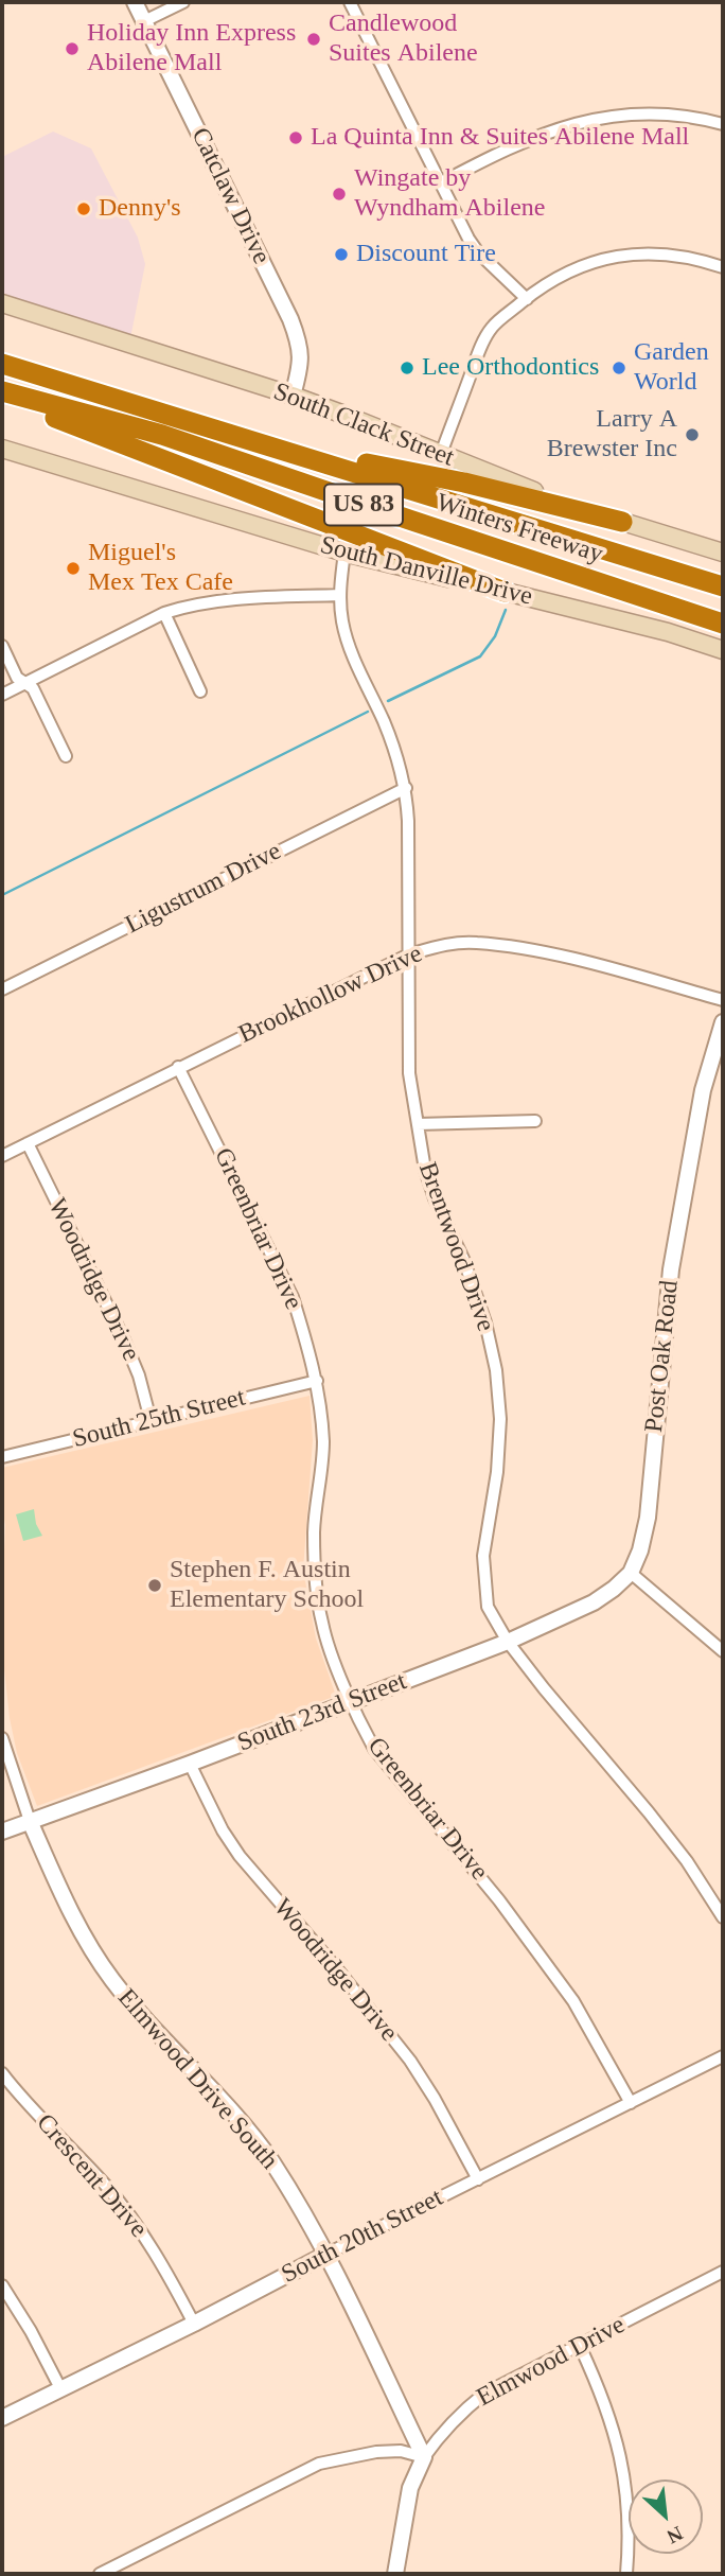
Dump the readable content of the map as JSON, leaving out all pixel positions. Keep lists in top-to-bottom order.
{
  "streets": {
    "highway": ["US 83", "Winters Freeway"],
    "main road": ["South Clack Street", "South Danville Drive"],
    "street": [
      "Catclaw Drive",
      "Ligustrum Drive",
      "Brookhollow Drive",
      "Greenbriar Drive",
      "Brentwood Drive",
      "Woodridge Drive",
      "Post Oak Road",
      "South 25th Street",
      "South 23rd Street",
      "Elmwood Drive South",
      "Crescent Drive",
      "South 20th Street",
      "Elmwood Drive"
    ]
  },
  "crossings": [
    ["Catclaw Drive", "South Clack Street"],
    ["South Danville Drive", "Brentwood Drive"],
    ["Ligustrum Drive", "Brentwood Drive"],
    ["Brookhollow Drive", "Greenbriar Drive"],
    ["Brookhollow Drive", "Brentwood Drive"],
    ["Brookhollow Drive", "Woodridge Drive"],
    ["Greenbriar Drive", "South 25th Street"],
    ["Greenbriar Drive", "South 23rd Street"],
    ["Greenbriar Drive", "South 20th Street"],
    ["Brentwood Drive", "South 23rd Street"],
    ["Woodridge Drive", "South 25th Street"],
    ["Woodridge Drive", "South 23rd Street"],
    ["Woodridge Drive", "South 20th Street"],
    ["Post Oak Road", "South 23rd Street"],
    ["South 23rd Street", "Elmwood Drive South"],
    ["Elmwood Drive South", "South 20th Street"],
    ["Elmwood Drive South", "Elmwood Drive"],
    ["Crescent Drive", "South 20th Street"]
  ],
  "places": [
    "Candlewood Suites Abilene",
    "Holiday Inn Express Abilene Mall",
    "La Quinta Inn & Suites Abilene Mall",
    "Wingate by Wyndham Abilene",
    "Denny's",
    "Discount Tire",
    "Lee Orthodontics",
    "Garden World",
    "Larry A Brewster Inc",
    "Miguel's Mex Tex Cafe",
    "Stephen F. Austin Elementary School"
  ],
  "north": "bottom right"
}
